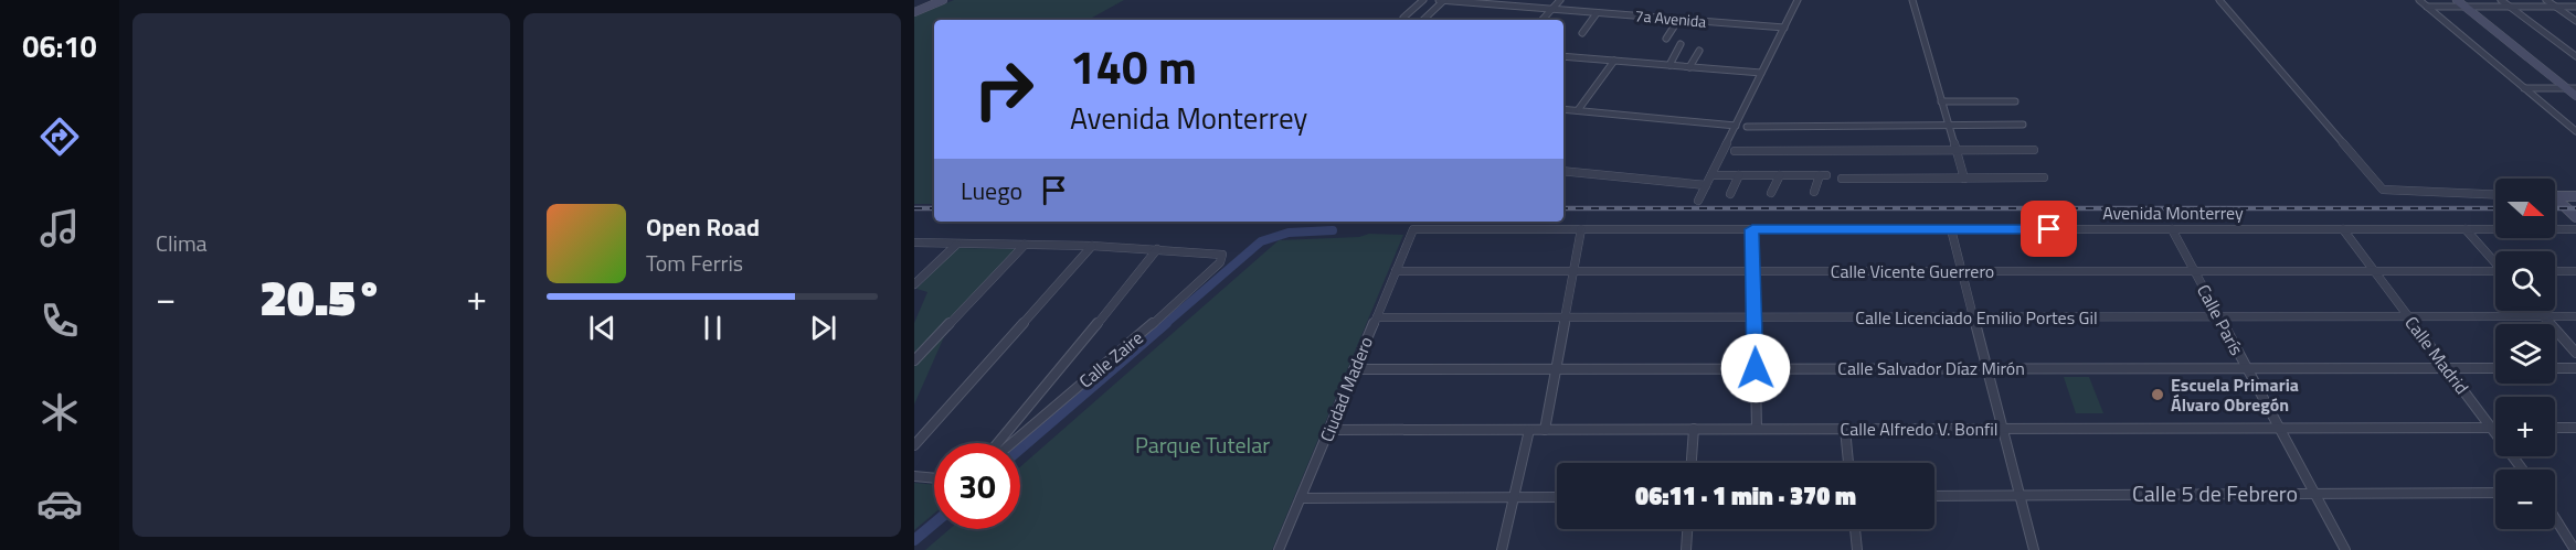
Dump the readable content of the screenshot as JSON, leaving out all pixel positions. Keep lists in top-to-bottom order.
{
  "streets": {
    "street": [
      "7a Avenida",
      "Avenida Monterrey",
      "Calle Vicente Guerrero",
      "Calle Licenciado Emilio Portes Gil",
      "Calle París",
      "Calle Madrid",
      "Calle Zaire",
      "Calle Salvador Díaz Mirón",
      "Ciudad Madero",
      "Calle Alfredo V. Bonfil",
      "Calle 5 de Febrero"
    ]
  },
  "crossings": [
    ["Avenida Monterrey", "Calle París"],
    ["Avenida Monterrey", "Calle Madrid"],
    ["Avenida Monterrey", "Ciudad Madero"],
    ["Calle Vicente Guerrero", "Calle París"],
    ["Calle Vicente Guerrero", "Calle Madrid"],
    ["Calle Vicente Guerrero", "Ciudad Madero"],
    ["Calle Licenciado Emilio Portes Gil", "Calle París"],
    ["Calle Licenciado Emilio Portes Gil", "Calle Madrid"],
    ["Calle Licenciado Emilio Portes Gil", "Ciudad Madero"],
    ["Calle París", "Calle Salvador Díaz Mirón"],
    ["Calle París", "Calle Alfredo V. Bonfil"],
    ["Calle París", "Calle 5 de Febrero"],
    ["Calle Madrid", "Calle Salvador Díaz Mirón"],
    ["Calle Madrid", "Calle Alfredo V. Bonfil"],
    ["Calle Salvador Díaz Mirón", "Ciudad Madero"],
    ["Ciudad Madero", "Calle Alfredo V. Bonfil"]
  ],
  "parks": ["Parque Tutelar"],
  "places": ["Escuela Primaria Álvaro Obregón"],
  "north": "right",
  "page": {
    "tabs": "06:10",
    "tile": "Clima",
    "turn": ["140 m", "Avenida Monterrey"],
    "then": "Luego",
    "map_buttons": ["+", "−"],
    "song": ["Open Road", "Tom Ferris"],
    "heat": ["−", "20.5°", "+"],
    "limit": "30",
    "trip": "06:11 · 1 min · 370 m"
  }
}
